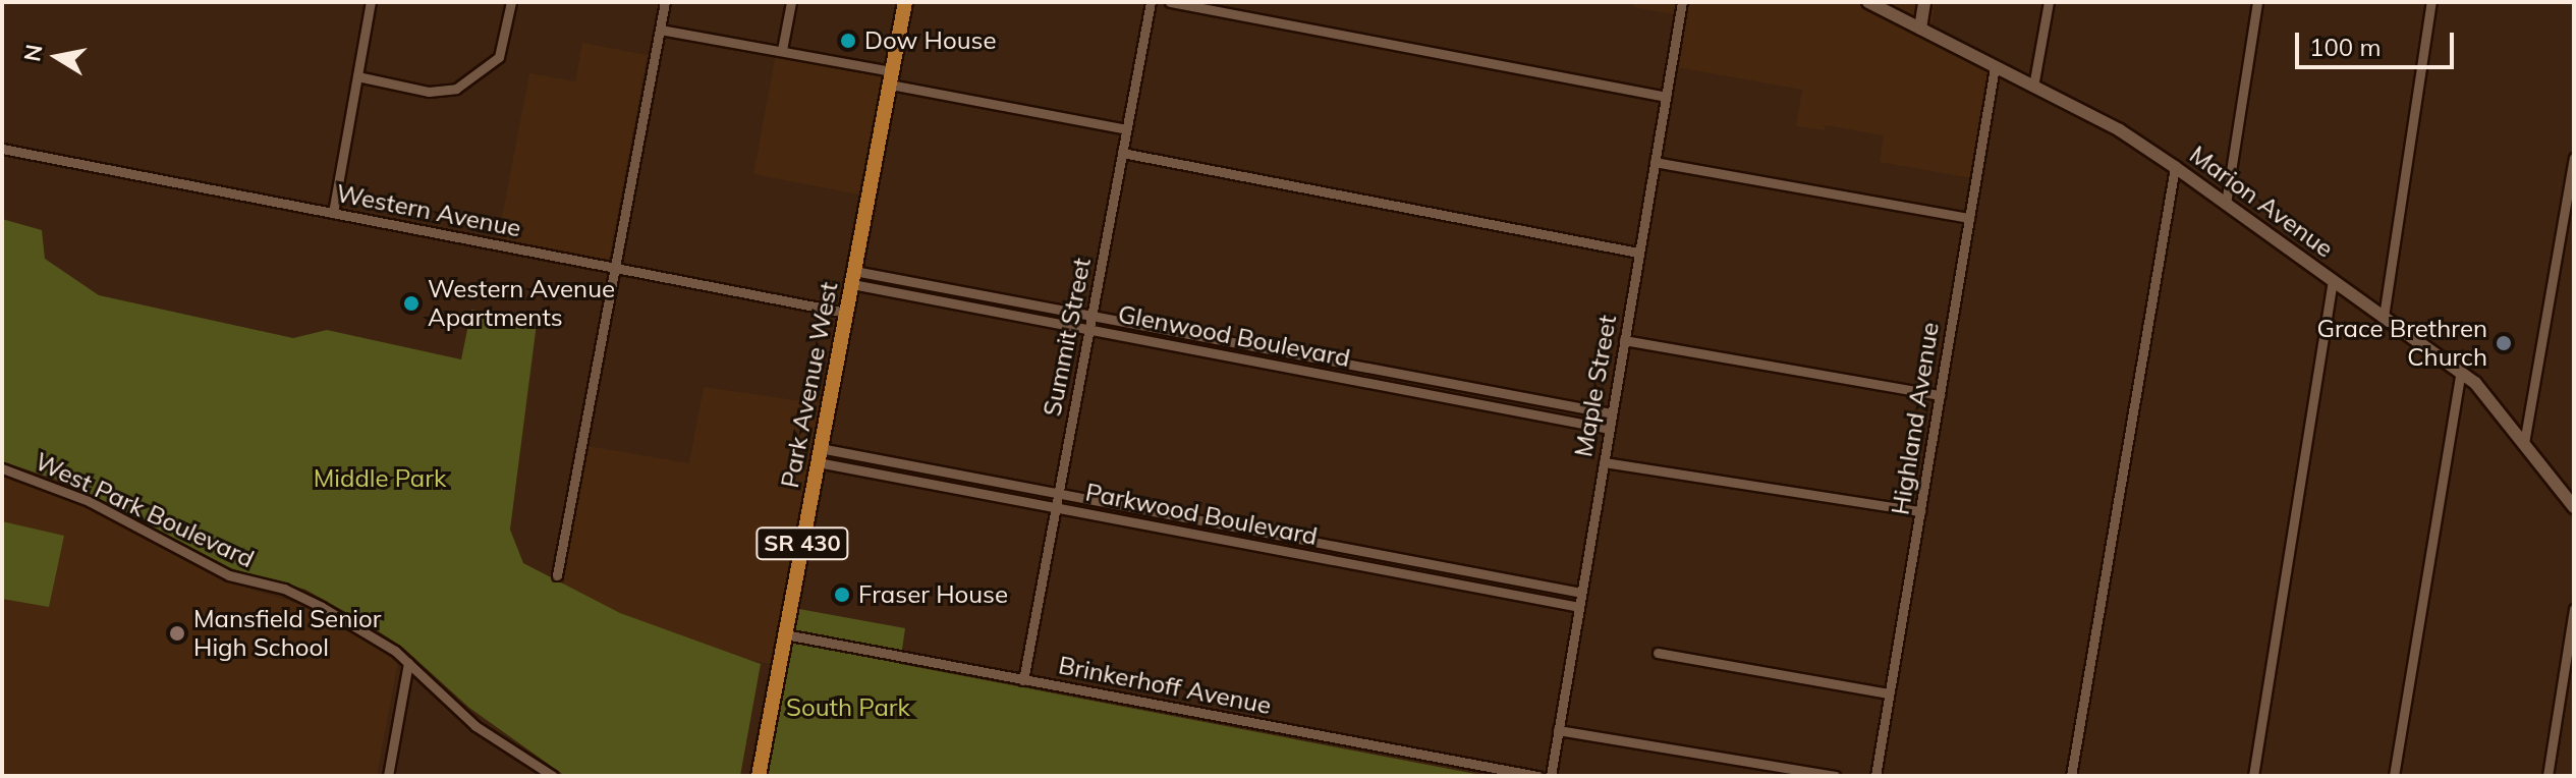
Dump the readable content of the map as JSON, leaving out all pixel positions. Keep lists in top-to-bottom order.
{
  "streets": {
    "main road": ["Park Avenue West", "SR 430"],
    "street": [
      "Marion Avenue",
      "Western Avenue",
      "Glenwood Boulevard",
      "Summit Street",
      "Maple Street",
      "Highland Avenue",
      "West Park Boulevard",
      "Parkwood Boulevard",
      "Brinkerhoff Avenue"
    ]
  },
  "crossings": [
    ["Marion Avenue", "Highland Avenue"],
    ["Western Avenue", "Park Avenue West"],
    ["Glenwood Boulevard", "Summit Street"],
    ["Glenwood Boulevard", "Park Avenue West"],
    ["Glenwood Boulevard", "Maple Street"],
    ["Summit Street", "Parkwood Boulevard"],
    ["Summit Street", "Brinkerhoff Avenue"],
    ["Park Avenue West", "Parkwood Boulevard"],
    ["Park Avenue West", "Brinkerhoff Avenue"],
    ["Maple Street", "Parkwood Boulevard"]
  ],
  "parks": ["Middle Park", "South Park"],
  "places": [
    "Dow House",
    "Western Avenue Apartments",
    "Grace Brethren Church",
    "Fraser House",
    "Mansfield Senior High School"
  ],
  "scale_bar": "100 m",
  "north": "left"
}
